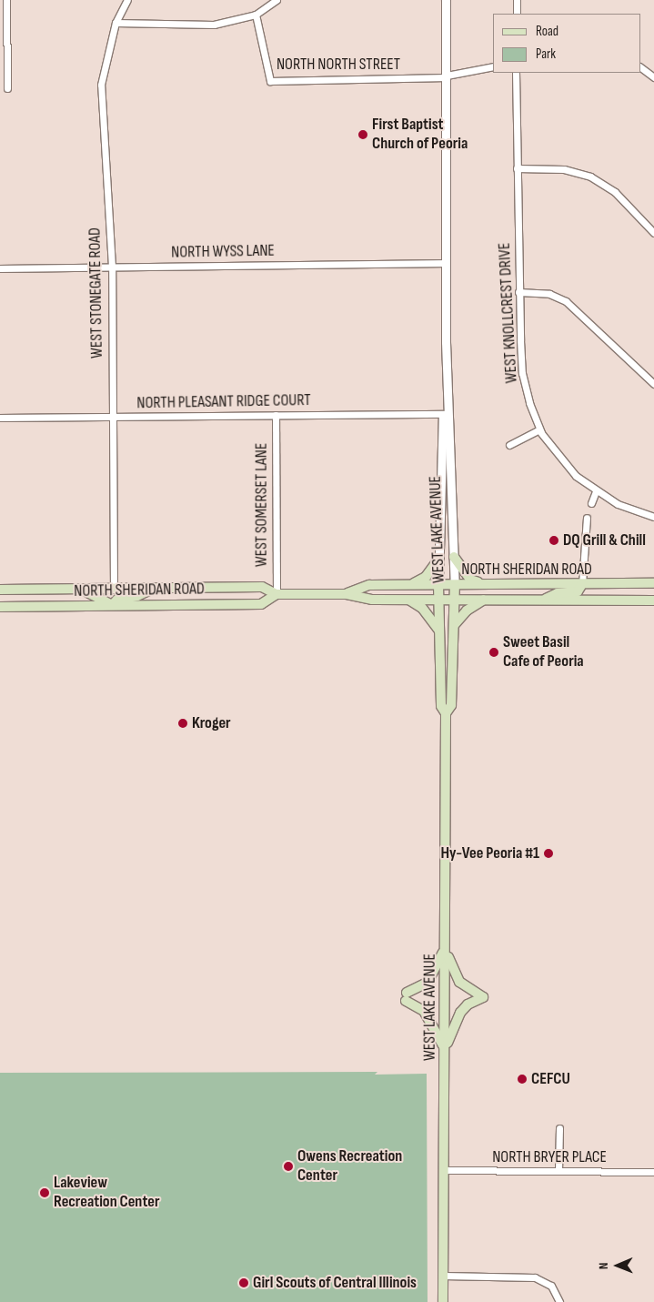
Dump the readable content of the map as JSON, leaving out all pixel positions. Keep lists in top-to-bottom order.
{
  "streets": {
    "main road": ["WEST LAKE AVENUE", "NORTH SHERIDAN ROAD"],
    "street": [
      "NORTH NORTH STREET",
      "NORTH WYSS LANE",
      "WEST STONEGATE ROAD",
      "WEST KNOLLCREST DRIVE",
      "NORTH PLEASANT RIDGE COURT",
      "WEST SOMERSET LANE",
      "NORTH BRYER PLACE"
    ]
  },
  "crossings": [
    ["NORTH NORTH STREET", "WEST LAKE AVENUE"],
    ["NORTH WYSS LANE", "WEST STONEGATE ROAD"],
    ["NORTH WYSS LANE", "WEST LAKE AVENUE"],
    ["WEST STONEGATE ROAD", "NORTH PLEASANT RIDGE COURT"],
    ["WEST STONEGATE ROAD", "NORTH SHERIDAN ROAD"],
    ["NORTH PLEASANT RIDGE COURT", "WEST SOMERSET LANE"],
    ["NORTH PLEASANT RIDGE COURT", "WEST LAKE AVENUE"],
    ["WEST SOMERSET LANE", "NORTH SHERIDAN ROAD"],
    ["WEST LAKE AVENUE", "NORTH SHERIDAN ROAD"],
    ["WEST LAKE AVENUE", "NORTH BRYER PLACE"]
  ],
  "places": [
    "First Baptist Church of Peoria",
    "DQ Grill & Chill",
    "Sweet Basil Cafe of Peoria",
    "Kroger",
    "Hy-Vee Peoria #1",
    "CEFCU",
    "Owens Recreation Center",
    "Lakeview Recreation Center",
    "Girl Scouts of Central Illinois"
  ],
  "legend": ["Road", "Park"],
  "north": "left"
}
